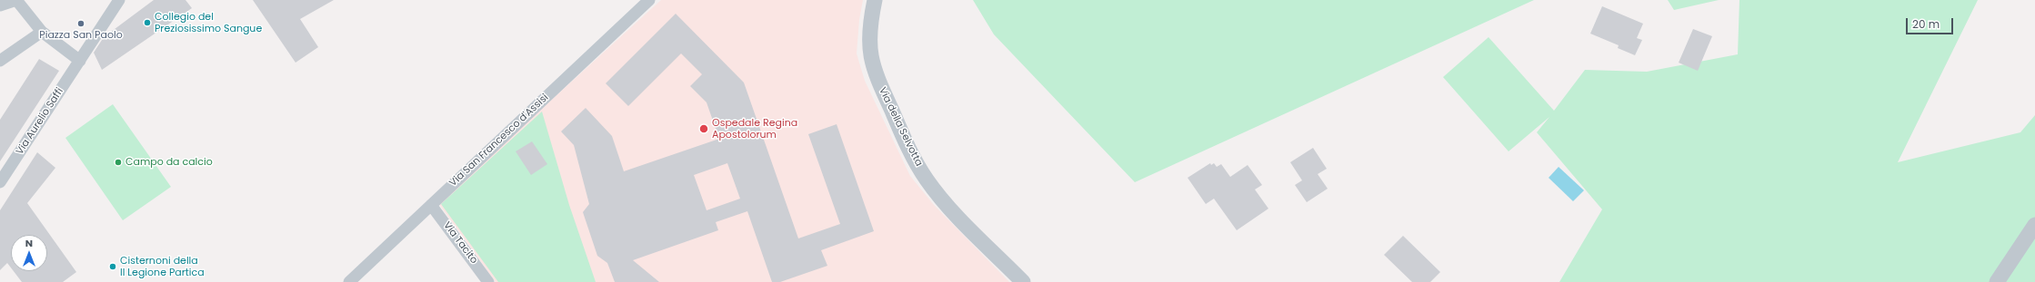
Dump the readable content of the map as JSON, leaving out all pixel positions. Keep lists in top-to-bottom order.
{
  "streets": {
    "street": [
      "Via Aurelio Saffi",
      "Via della Selvotta",
      "Via San Francesco d'Assisi",
      "Via Tacito"
    ]
  },
  "crossings": [
    ["Via San Francesco d'Assisi", "Via Tacito"]
  ],
  "places": [
    "Collegio del Preziosissimo Sangue",
    "Piazza San Paolo",
    "Ospedale Regina Apostolorum",
    "Campo da calcio",
    "Cisternoni della II Legione Partica"
  ],
  "scale_bar": "20 m",
  "north": "top"
}
